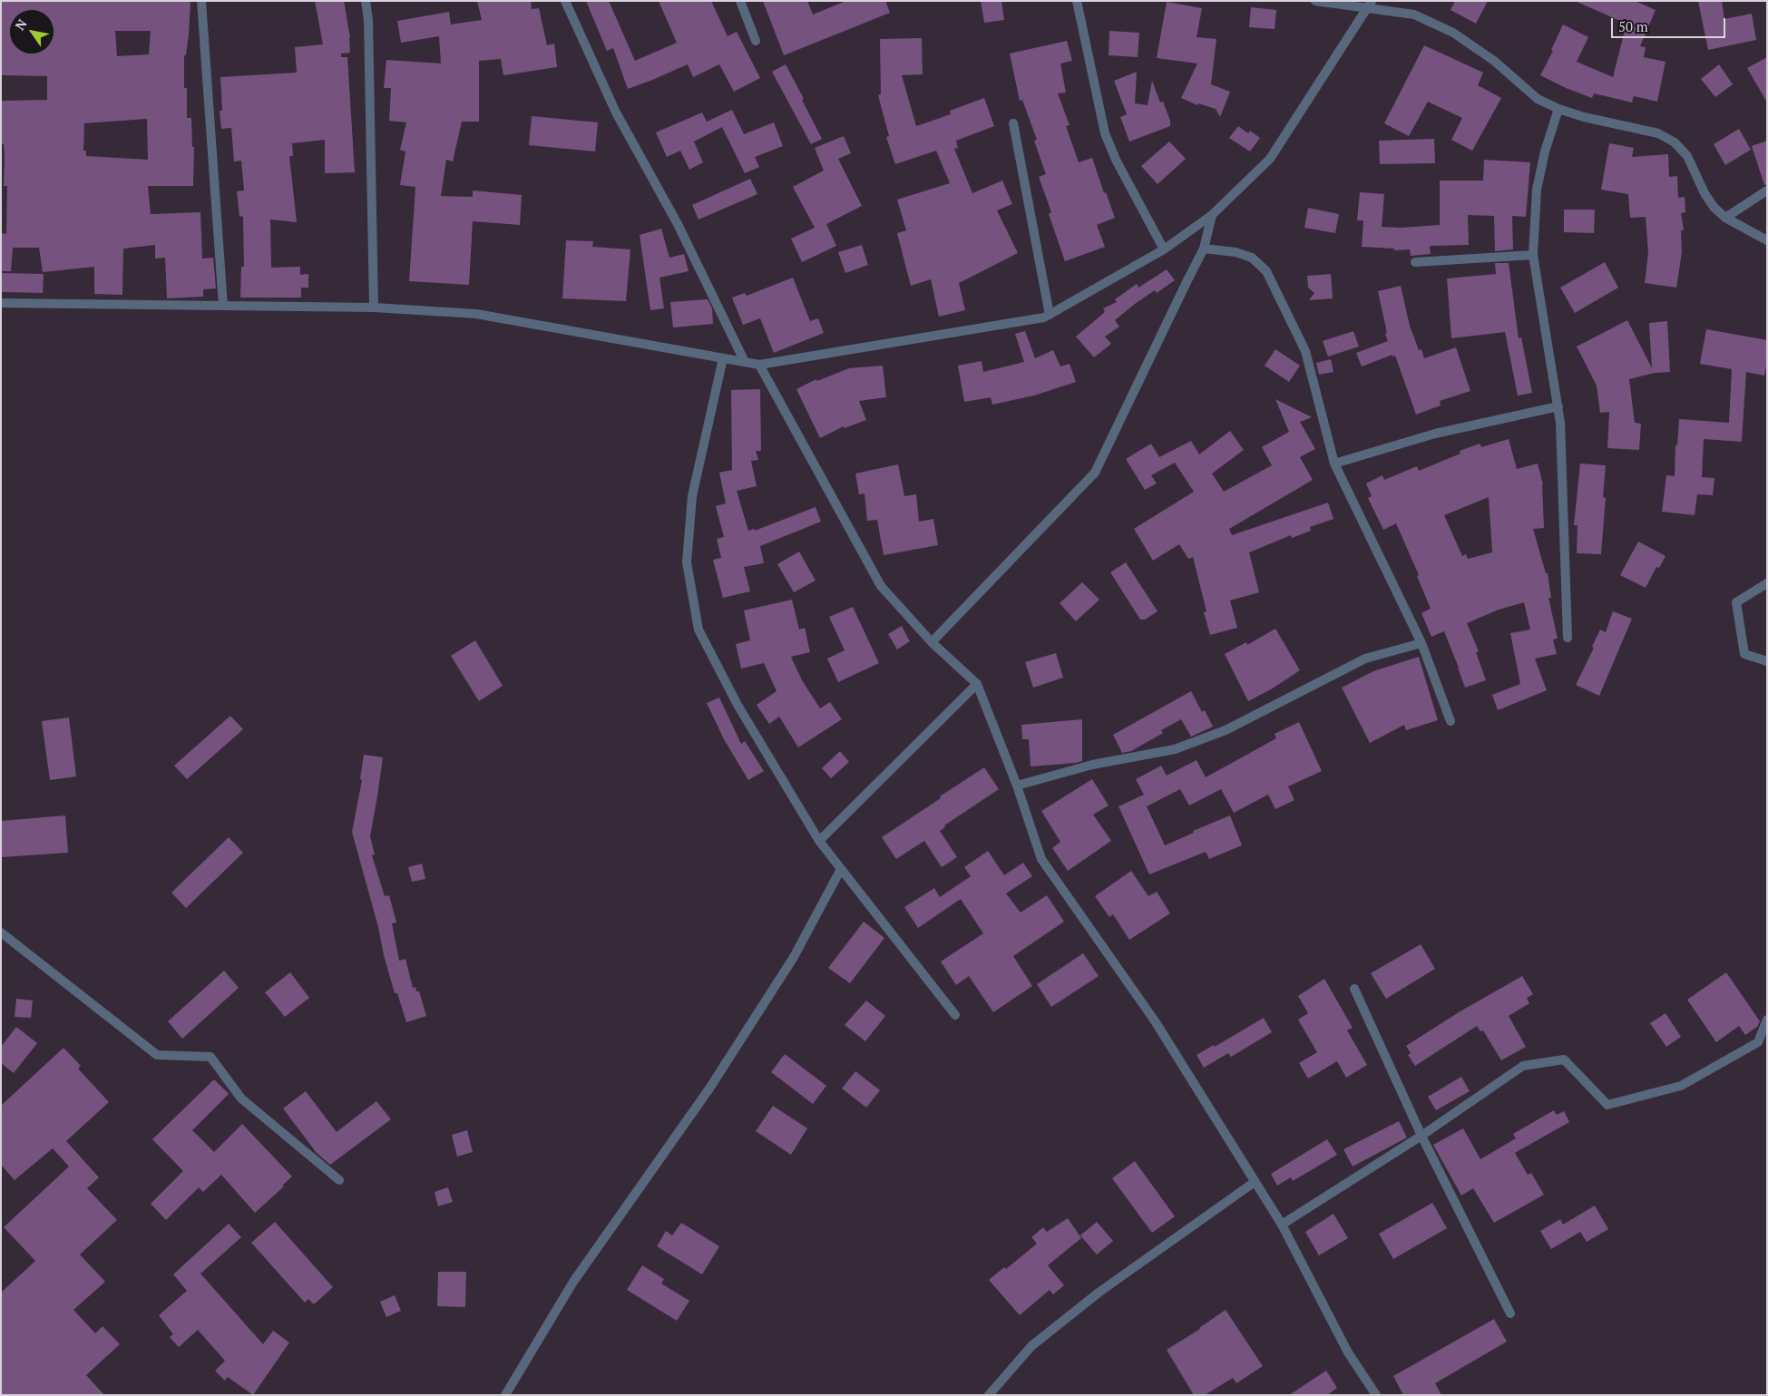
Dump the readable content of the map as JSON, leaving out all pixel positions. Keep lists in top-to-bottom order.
{
  "scale_bar": "50 m",
  "north": "top left"
}
